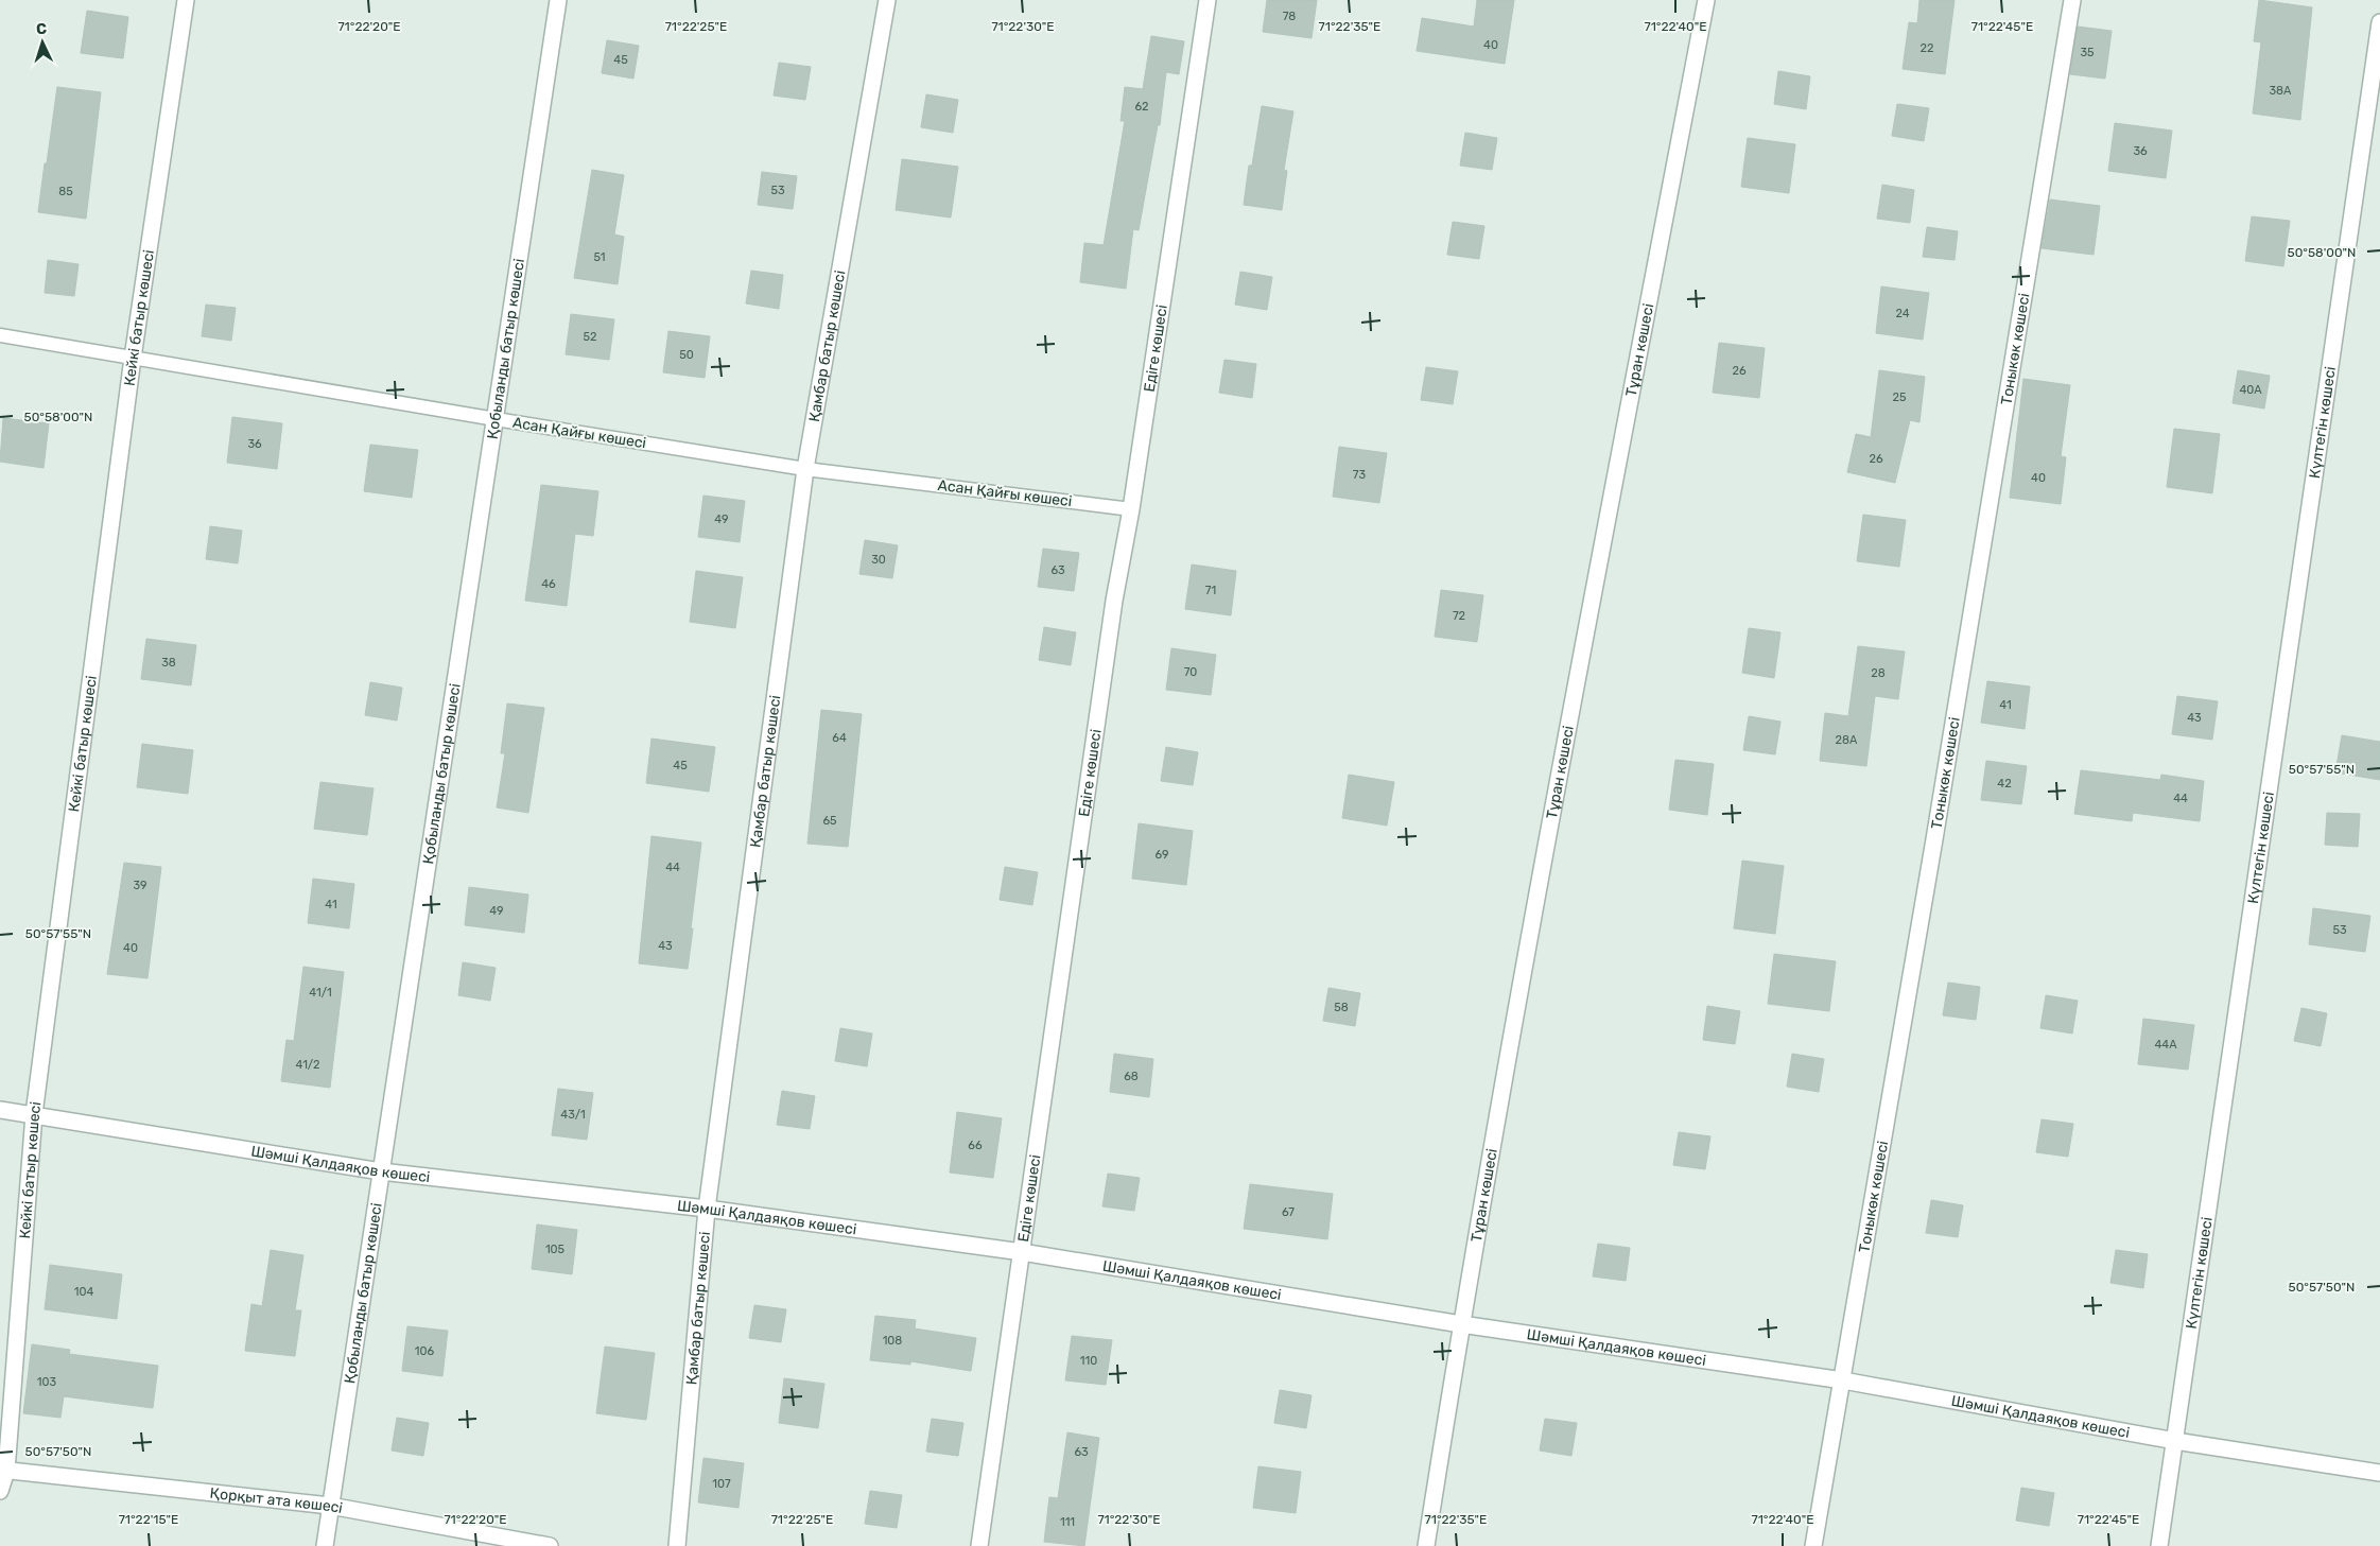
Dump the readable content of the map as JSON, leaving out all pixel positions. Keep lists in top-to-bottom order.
{
  "streets": {
    "street": [
      "Кейкі батыр көшесі",
      "Қамбар батыр көшесі",
      "Қобыланды батыр көшесі",
      "Едіге көшесі",
      "Тоныкөк көшесі",
      "Тұран көшесі",
      "Күлтегін көшесі",
      "Шәмші Қалдаяқов көшесі",
      "Қорқыт ата көшесі"
    ],
    "lane": ["Асан Қайғы көшесі"]
  },
  "crossings": [
    ["Кейкі батыр көшесі", "Асан Қайғы көшесі"],
    ["Кейкі батыр көшесі", "Шәмші Қалдаяқов көшесі"],
    ["Кейкі батыр көшесі", "Қорқыт ата көшесі"],
    ["Қамбар батыр көшесі", "Асан Қайғы көшесі"],
    ["Қамбар батыр көшесі", "Шәмші Қалдаяқов көшесі"],
    ["Қобыланды батыр көшесі", "Асан Қайғы көшесі"],
    ["Қобыланды батыр көшесі", "Шәмші Қалдаяқов көшесі"],
    ["Қобыланды батыр көшесі", "Қорқыт ата көшесі"],
    ["Едіге көшесі", "Асан Қайғы көшесі"],
    ["Едіге көшесі", "Шәмші Қалдаяқов көшесі"],
    ["Тоныкөк көшесі", "Шәмші Қалдаяқов көшесі"],
    ["Тұран көшесі", "Шәмші Қалдаяқов көшесі"],
    ["Күлтегін көшесі", "Шәмші Қалдаяқов көшесі"]
  ],
  "house_numbers": [
    "78",
    "40",
    "22",
    "35",
    "45",
    "38А",
    "62",
    "36",
    "53",
    "85",
    "51",
    "24",
    "52",
    "50",
    "26",
    "40А",
    "25",
    "36",
    "26",
    "73",
    "40",
    "49",
    "30",
    "63",
    "46",
    "71",
    "72",
    "38",
    "70",
    "28",
    "41",
    "43",
    "64",
    "28А",
    "45",
    "42",
    "44",
    "65",
    "69",
    "44",
    "39",
    "41",
    "49",
    "53",
    "43",
    "40",
    "41/1",
    "58",
    "44А",
    "41/2",
    "68",
    "43/1",
    "66",
    "67",
    "105",
    "104",
    "108",
    "106",
    "110",
    "103",
    "63",
    "107",
    "111"
  ],
  "north": "top",
  "coordinates": [
    "71°22'20\"E",
    "71°22'25\"E",
    "71°22'30\"E",
    "71°22'35\"E",
    "71°22'40\"E",
    "71°22'45\"E",
    "50°58'00\"N",
    "50°57'55\"N",
    "50°57'50\"N",
    "71°22'15\"E"
  ]
}
